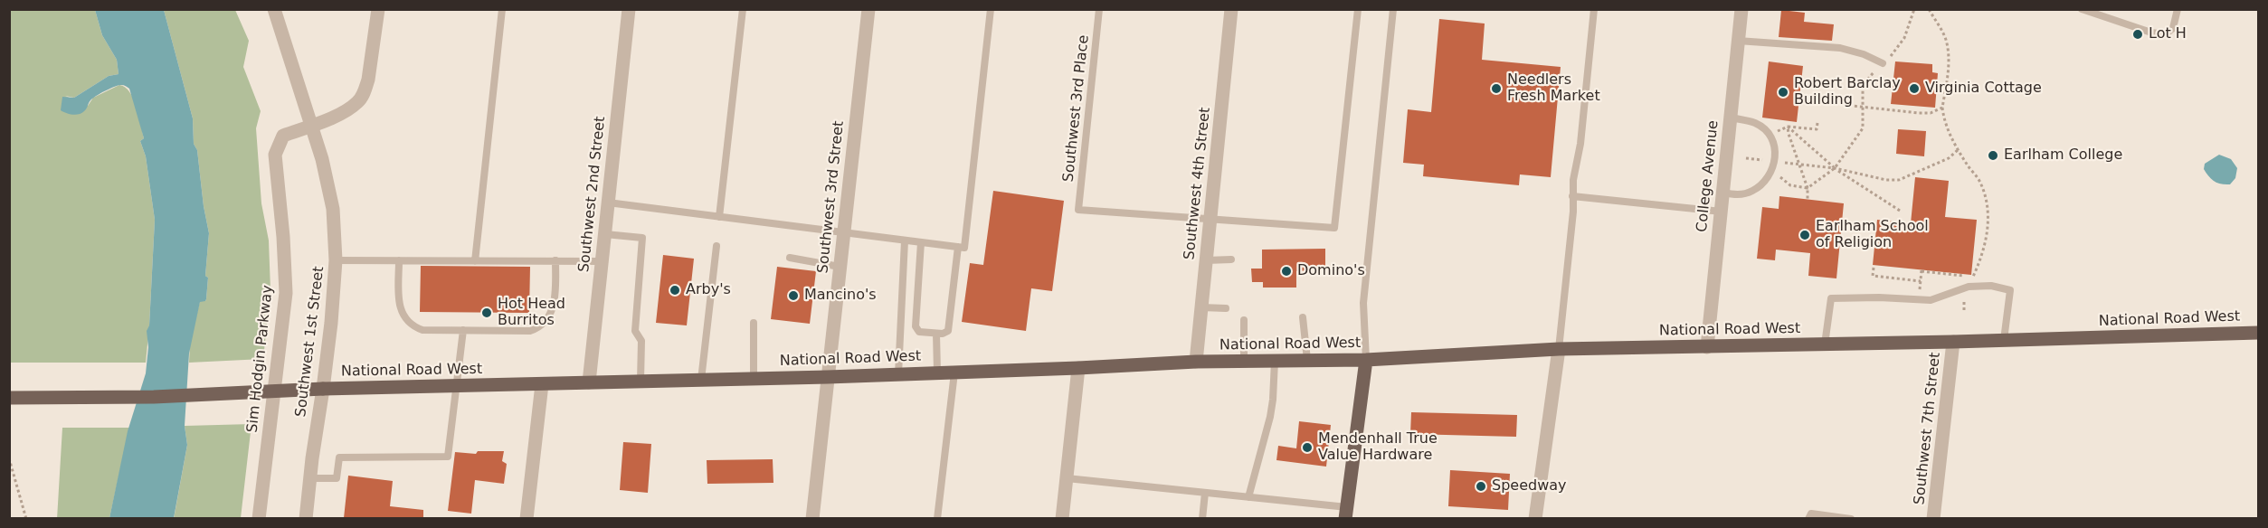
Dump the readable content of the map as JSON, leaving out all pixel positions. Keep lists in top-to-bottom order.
{
  "streets": {
    "main road": ["National Road West"],
    "street": [
      "College Avenue",
      "Southwest 4th Street",
      "Southwest 2nd Street",
      "Southwest 3rd Street",
      "Southwest 1st Street",
      "Sim Hodgin Parkway",
      "Southwest 7th Street"
    ],
    "lane": ["Southwest 3rd Place"]
  },
  "crossings": [
    ["Southwest 3rd Place", "Southwest 4th Street"],
    ["College Avenue", "National Road West"],
    ["Southwest 4th Street", "National Road West"],
    ["Southwest 2nd Street", "National Road West"],
    ["Southwest 3rd Street", "National Road West"],
    ["National Road West", "Southwest 1st Street"],
    ["National Road West", "Southwest 7th Street"],
    ["Southwest 1st Street", "Sim Hodgin Parkway"]
  ],
  "places": [
    "Lot H",
    "Needlers Fresh Market",
    "Virginia Cottage",
    "Robert Barclay Building",
    "Earlham College",
    "Earlham School of Religion",
    "Domino's",
    "Arby's",
    "Mancino's",
    "Hot Head Burritos",
    "Mendenhall True Value Hardware",
    "Speedway"
  ]
}
